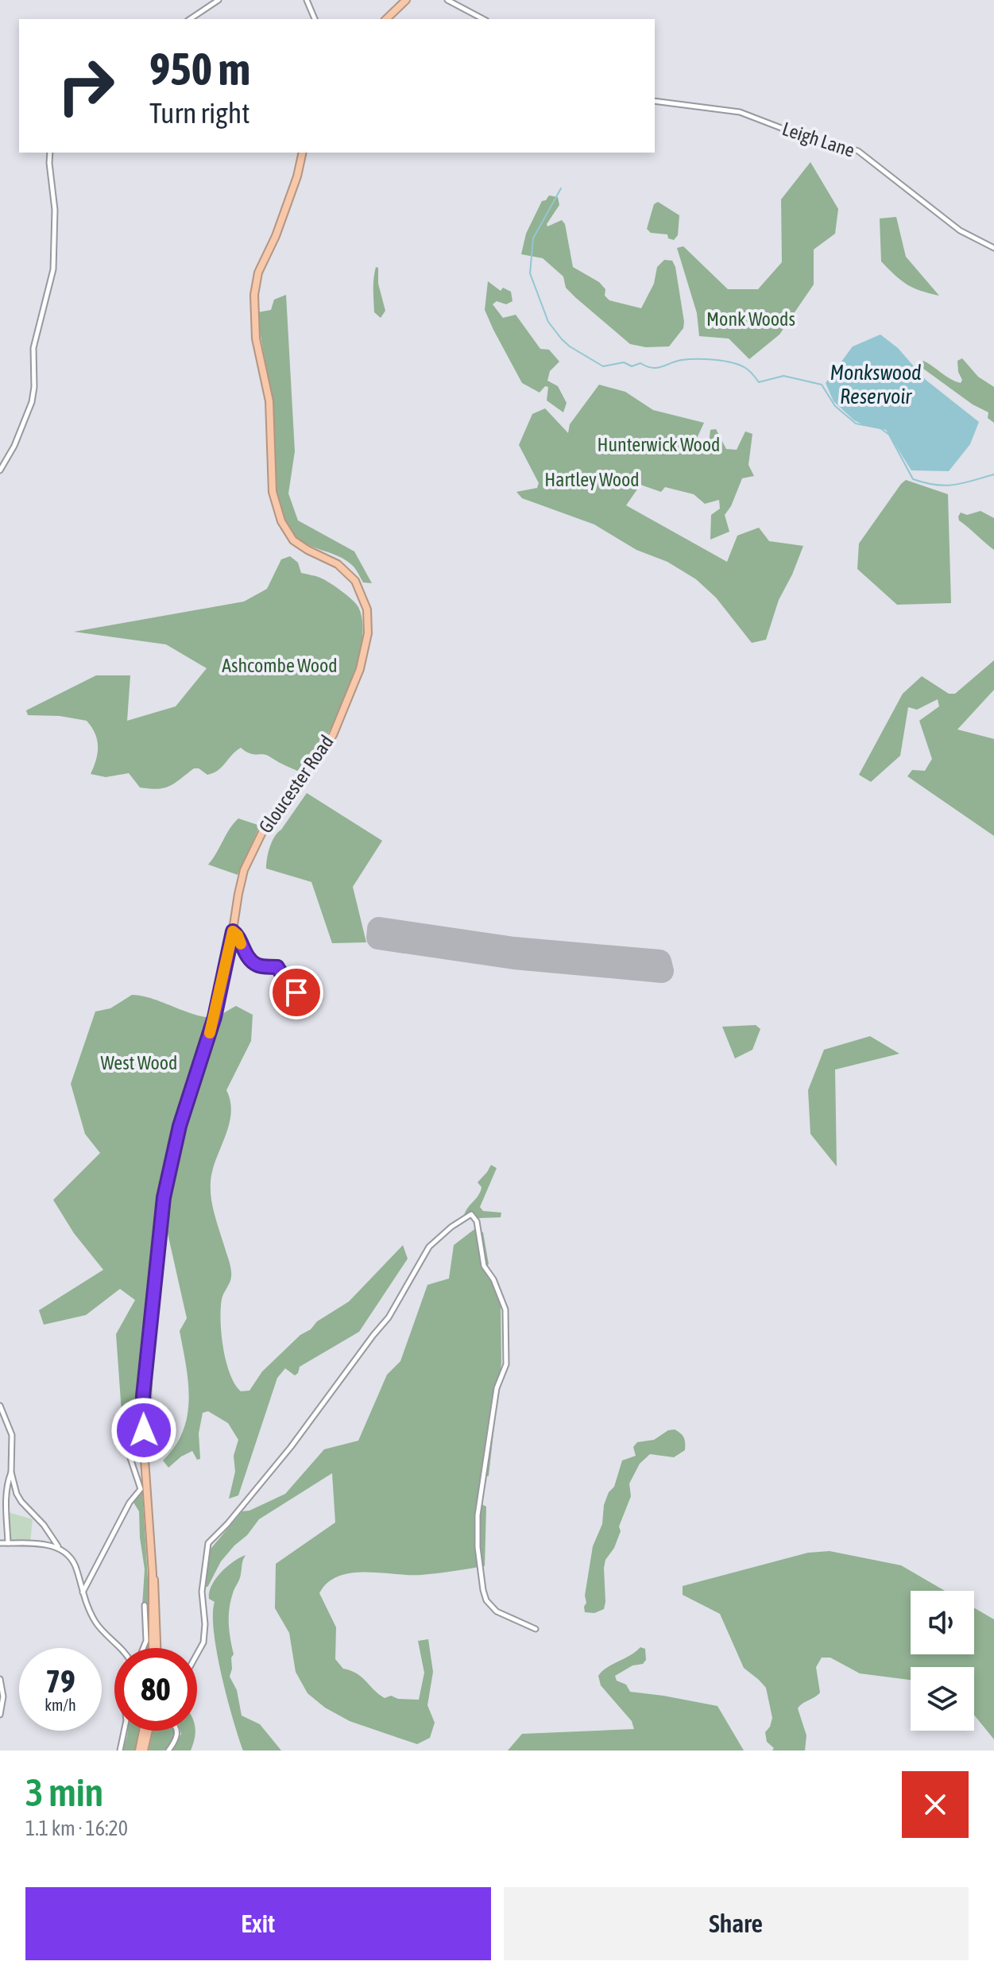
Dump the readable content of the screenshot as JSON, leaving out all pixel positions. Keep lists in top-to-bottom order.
{
  "streets": {
    "highway": ["Gloucester Road"],
    "street": ["Leigh Lane"]
  },
  "water": ["Monkswood Reservoir"],
  "parks": [
    "Monk Woods",
    "Hunterwick Wood",
    "Hartley Wood",
    "Ashcombe Wood",
    "West Wood"
  ],
  "page": {
    "turn": ["950 m", "Turn right"],
    "speed": "79 km/h",
    "limit": "80",
    "heading": ["3 min", "1.1 km · 16:20"],
    "buttons": ["Exit", "Share"]
  }
}
